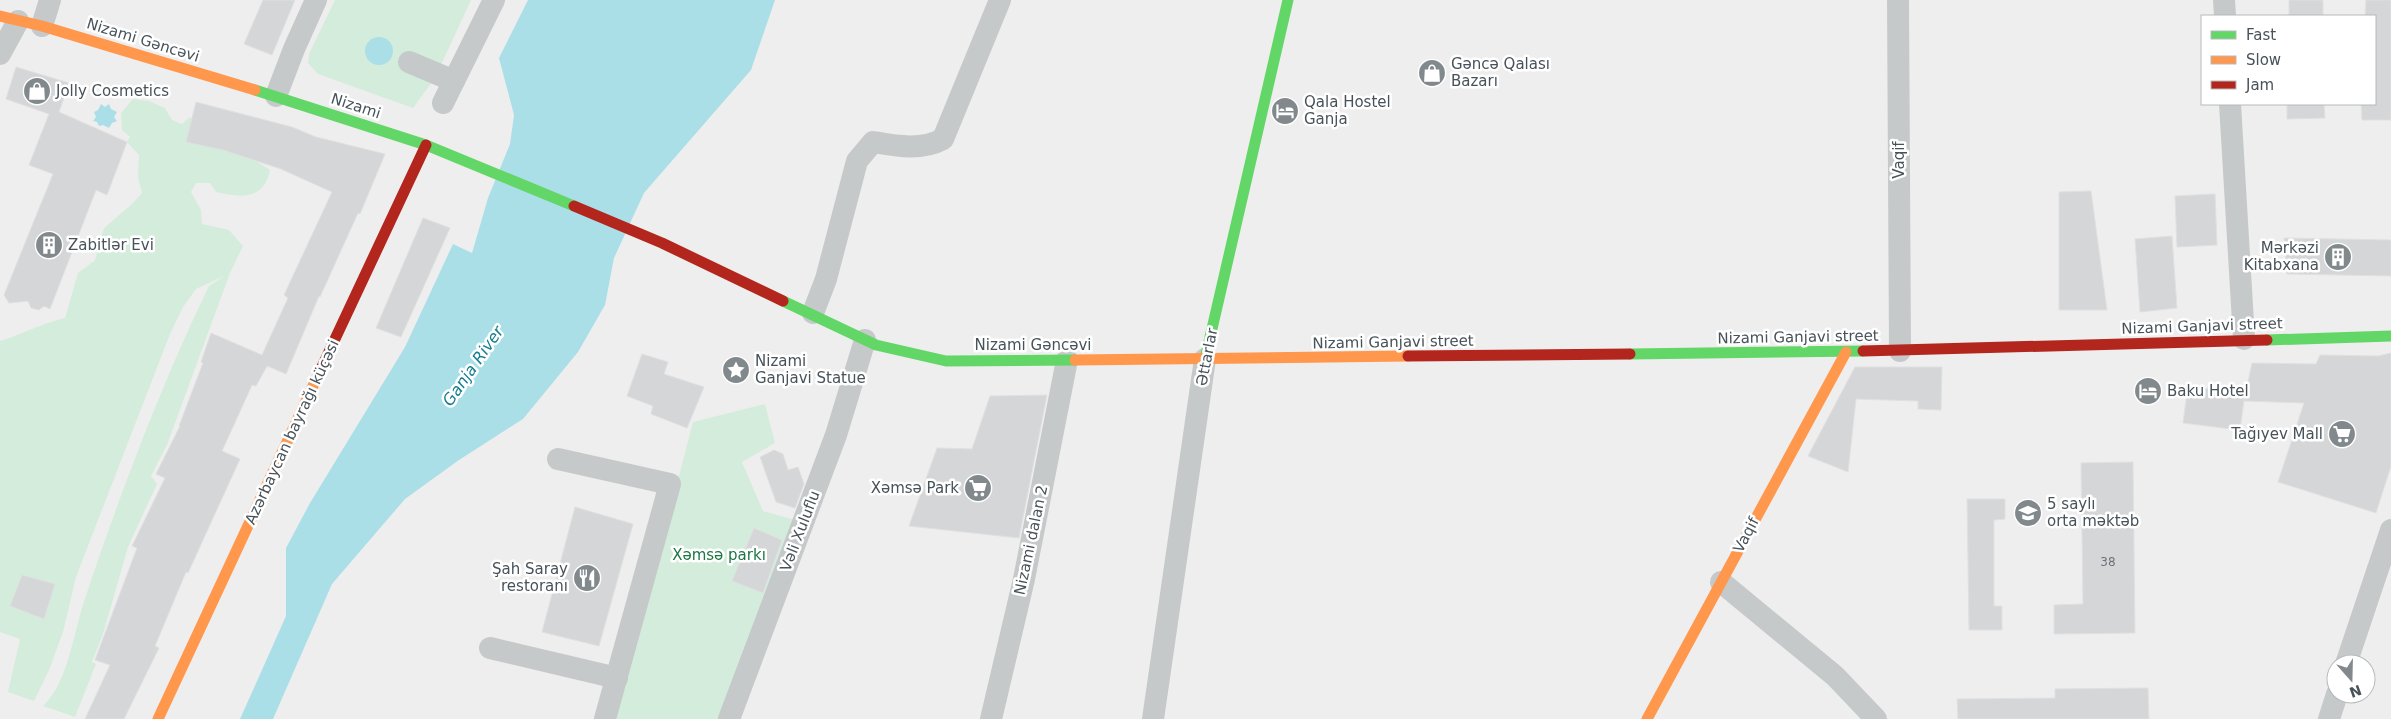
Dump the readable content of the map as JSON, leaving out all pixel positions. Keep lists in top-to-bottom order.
{
  "streets": {
    "main road": [
      "Nizami Gəncəvi",
      "Nizami",
      "Vaqif",
      "Nizami Ganjavi street",
      "Əttarlar",
      "Azərbaycan bayrağı küçəsi"
    ],
    "street": ["Vəli Xuluflu", "Nizami dalan 2"]
  },
  "crossings": [
    ["Nizami Gəncəvi", "Nizami"],
    ["Nizami Gəncəvi", "Nizami Ganjavi street"],
    ["Nizami Gəncəvi", "Əttarlar"],
    ["Nizami Gəncəvi", "Vəli Xuluflu"],
    ["Nizami Gəncəvi", "Nizami dalan 2"],
    ["Nizami", "Azərbaycan bayrağı küçəsi"],
    ["Vaqif", "Nizami Ganjavi street"],
    ["Nizami Ganjavi street", "Əttarlar"]
  ],
  "water": ["Ganja River"],
  "parks": ["Xəmsə parkı"],
  "places": {
    "shop": ["Gəncə Qalası Bazarı", "Jolly Cosmetics"],
    "hotel": ["Qala Hostel Ganja", "Baku Hotel"],
    "building": ["Zabitlər Evi", "Mərkəzi Kitabxana"],
    "place": ["Nizami Ganjavi Statue"],
    "supermarket": ["Tağıyev Mall", "Xəmsə Park"],
    "school or university": ["5 saylı orta məktəb"],
    "restaurant": ["Şah Saray restoranı"]
  },
  "house_numbers": ["38"],
  "legend": ["Fast", "Slow", "Jam"],
  "north": "bottom"
}
